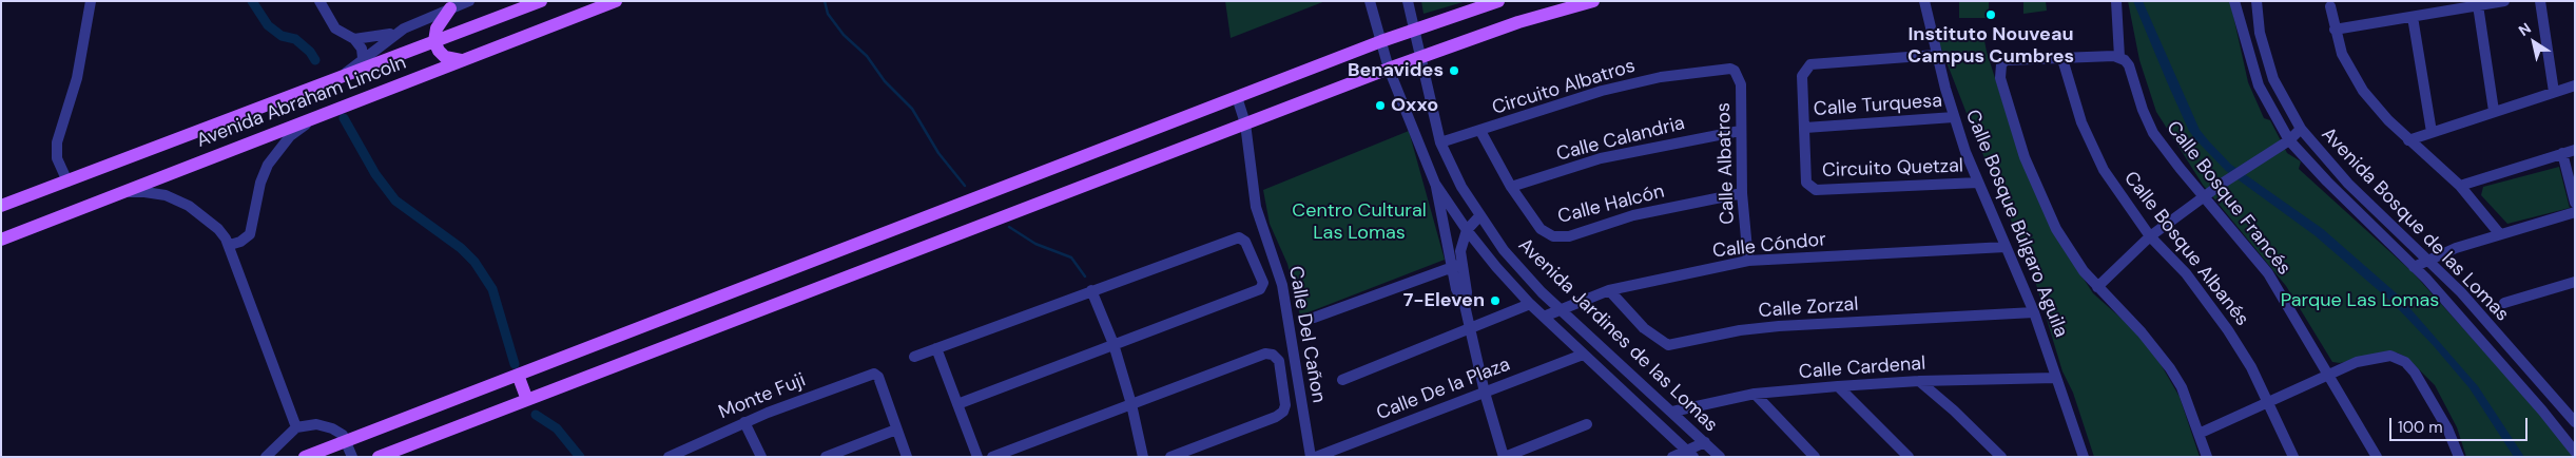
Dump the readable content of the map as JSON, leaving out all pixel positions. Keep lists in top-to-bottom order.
{
  "streets": {
    "main road": ["Avenida Abraham Lincoln"],
    "street": [
      "Circuito Albatros",
      "Calle Turquesa",
      "Calle Calandria",
      "Calle Albatros",
      "Circuito Quetzal",
      "Calle Bosque Francés",
      "Calle Halcón",
      "Calle Bosque Búlgaro Aguila",
      "Avenida Bosque de las Lomas",
      "Calle Cóndor",
      "Calle Bosque Albanés",
      "Calle Zorzal",
      "Calle Del Cañon",
      "Avenida Jardines de las Lomas",
      "Calle Cardenal",
      "Calle De la Plaza",
      "Monte Fuji"
    ]
  },
  "crossings": [
    ["Circuito Albatros", "Calle Albatros"],
    ["Circuito Albatros", "Calle Halcón"],
    ["Circuito Albatros", "Avenida Jardines de las Lomas"],
    ["Calle Turquesa", "Circuito Quetzal"],
    ["Calle Turquesa", "Calle Bosque Búlgaro Aguila"],
    ["Calle Calandria", "Calle Albatros"],
    ["Calle Calandria", "Calle Halcón"],
    ["Calle Albatros", "Calle Halcón"],
    ["Calle Albatros", "Calle Cóndor"],
    ["Circuito Quetzal", "Calle Bosque Búlgaro Aguila"],
    ["Calle Bosque Búlgaro Aguila", "Calle Cóndor"],
    ["Calle Bosque Búlgaro Aguila", "Calle Zorzal"],
    ["Calle Bosque Búlgaro Aguila", "Calle Cardenal"],
    ["Calle Cóndor", "Calle Zorzal"],
    ["Calle Cóndor", "Avenida Jardines de las Lomas"],
    ["Avenida Jardines de las Lomas", "Calle Cardenal"],
    ["Avenida Jardines de las Lomas", "Calle De la Plaza"]
  ],
  "parks": ["Centro Cultural Las Lomas", "Parque Las Lomas"],
  "places": [
    "Instituto Nouveau Campus Cumbres",
    "Benavides",
    "Oxxo",
    "7-Eleven"
  ],
  "scale_bar": "100 m",
  "north": "top left"
}
